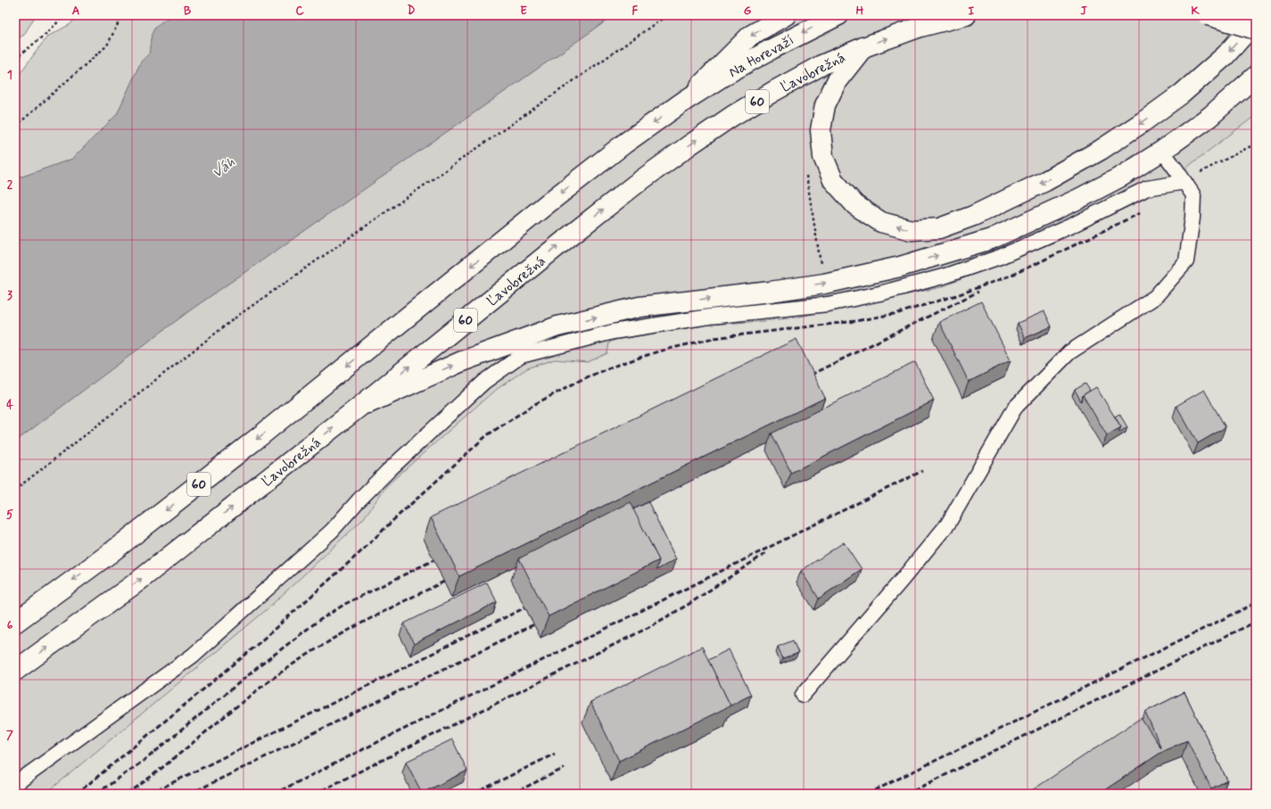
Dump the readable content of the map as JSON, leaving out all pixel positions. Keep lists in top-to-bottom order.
{
  "streets": {
    "main road": ["Na Horevaží", "Ľavobrežná", "60"]
  },
  "crossings": [
    ["Na Horevaží", "60"]
  ],
  "water": ["Váh"],
  "grid": {
    "columns": [
      "A",
      "B",
      "C",
      "D",
      "E",
      "F",
      "G",
      "H",
      "I",
      "J",
      "K"
    ],
    "rows": [
      "1",
      "2",
      "3",
      "4",
      "5",
      "6",
      "7"
    ]
  }
}
